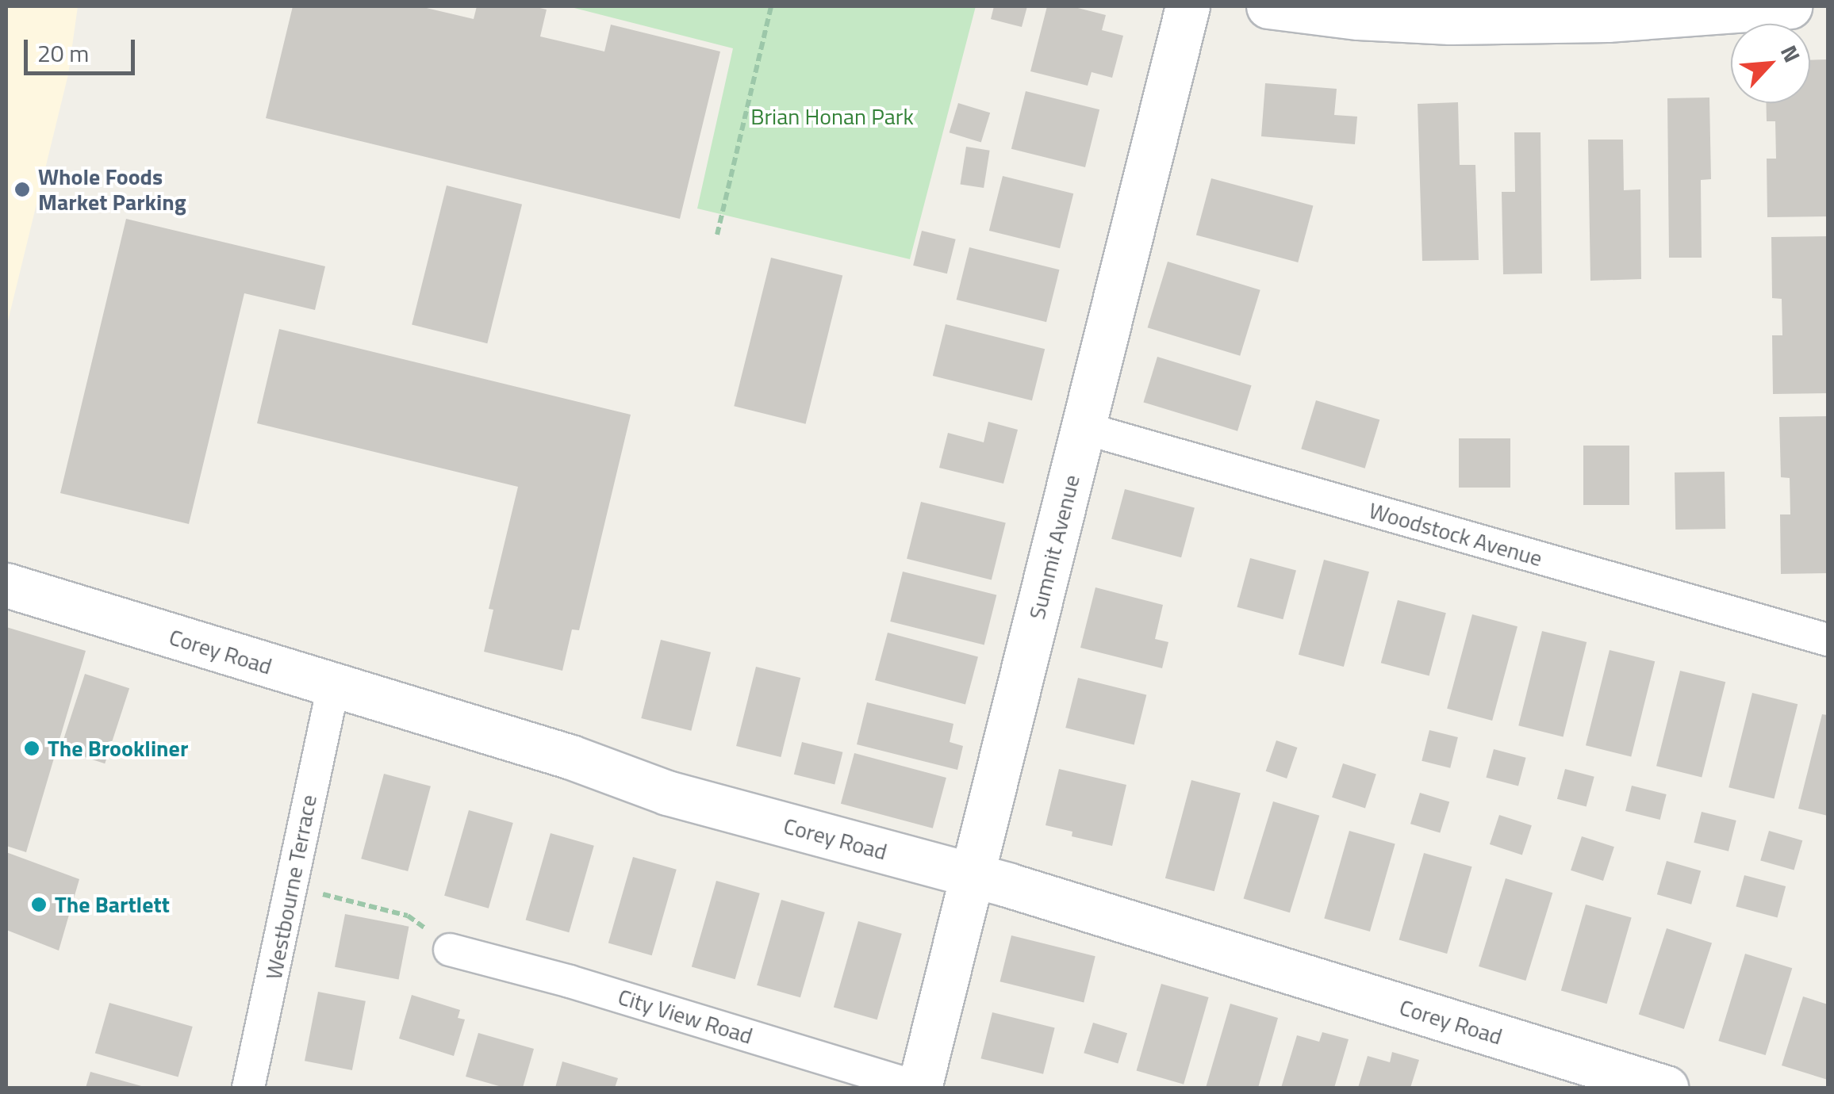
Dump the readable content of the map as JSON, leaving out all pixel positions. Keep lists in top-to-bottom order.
{
  "streets": {
    "street": [
      "Woodstock Avenue",
      "Summit Avenue",
      "Corey Road",
      "Westbourne Terrace",
      "City View Road"
    ]
  },
  "crossings": [
    ["Woodstock Avenue", "Summit Avenue"],
    ["Summit Avenue", "Corey Road"],
    ["Summit Avenue", "City View Road"],
    ["Corey Road", "Westbourne Terrace"]
  ],
  "parks": ["Brian Honan Park"],
  "places": ["Whole Foods Market Parking", "The Brookliner", "The Bartlett"],
  "scale_bar": "20 m",
  "north": "top right"
}
